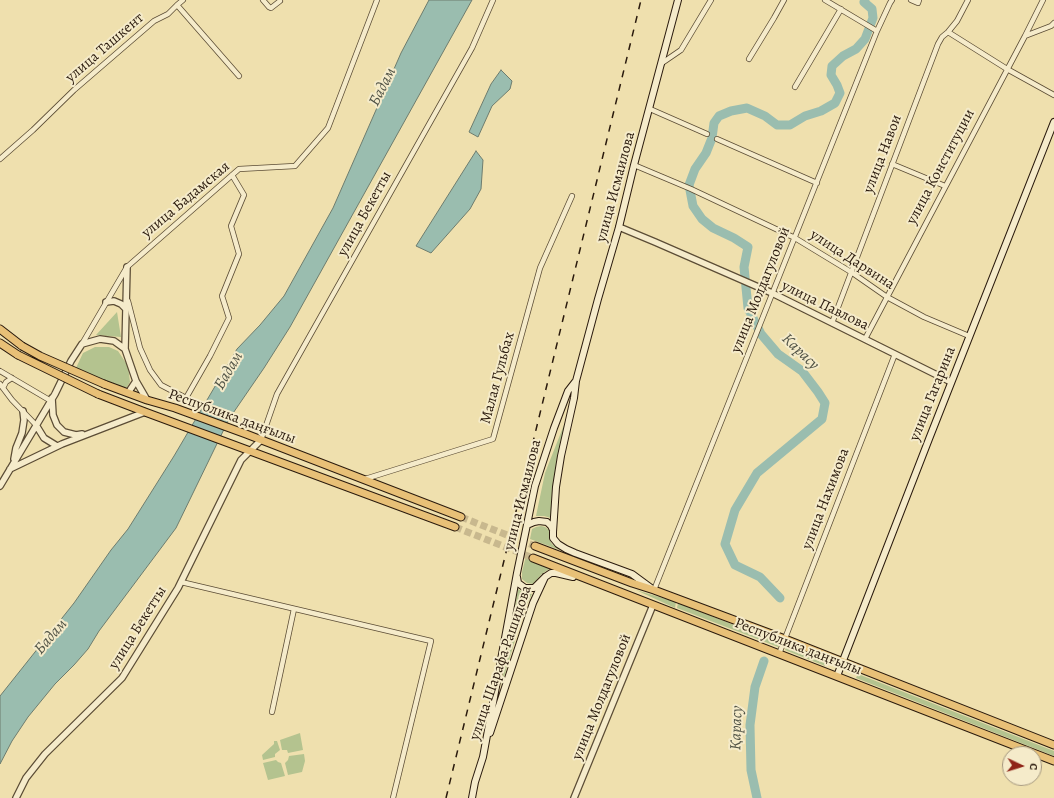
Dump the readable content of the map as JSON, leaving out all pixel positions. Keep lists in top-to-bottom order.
{
  "streets": {
    "main road": [
      "улица Исмаилова",
      "улица Гагарина",
      "Республика даңғылы",
      "улица Шарафа Рашидова"
    ],
    "street": [
      "улица Ташкент",
      "улица Навои",
      "улица Конституции",
      "улица Бадамская",
      "улица Бекетты",
      "улица Дарвина",
      "улица Молдагуловой",
      "улица Павлова",
      "Малая Гульбах",
      "улица Нахимова"
    ]
  },
  "crossings": [
    ["улица Навои", "улица Дарвина"],
    ["улица Навои", "улица Павлова"],
    ["улица Конституции", "улица Дарвина"],
    ["улица Конституции", "улица Павлова"],
    ["улица Исмаилова", "улица Дарвина"],
    ["улица Исмаилова", "улица Павлова"],
    ["улица Исмаилова", "улица Шарафа Рашидова"],
    ["улица Бекетты", "Республика даңғылы"],
    ["улица Дарвина", "улица Молдагуловой"],
    ["улица Дарвина", "улица Гагарина"],
    ["улица Молдагуловой", "улица Павлова"],
    ["улица Молдагуловой", "Республика даңғылы"],
    ["улица Павлова", "улица Гагарина"],
    ["улица Павлова", "улица Нахимова"],
    ["Малая Гульбах", "Республика даңғылы"],
    ["улица Гагарина", "Республика даңғылы"],
    ["Республика даңғылы", "улица Нахимова"]
  ],
  "water": ["Бадам", "Карасу", "Қарасу"],
  "north": "right"
}
